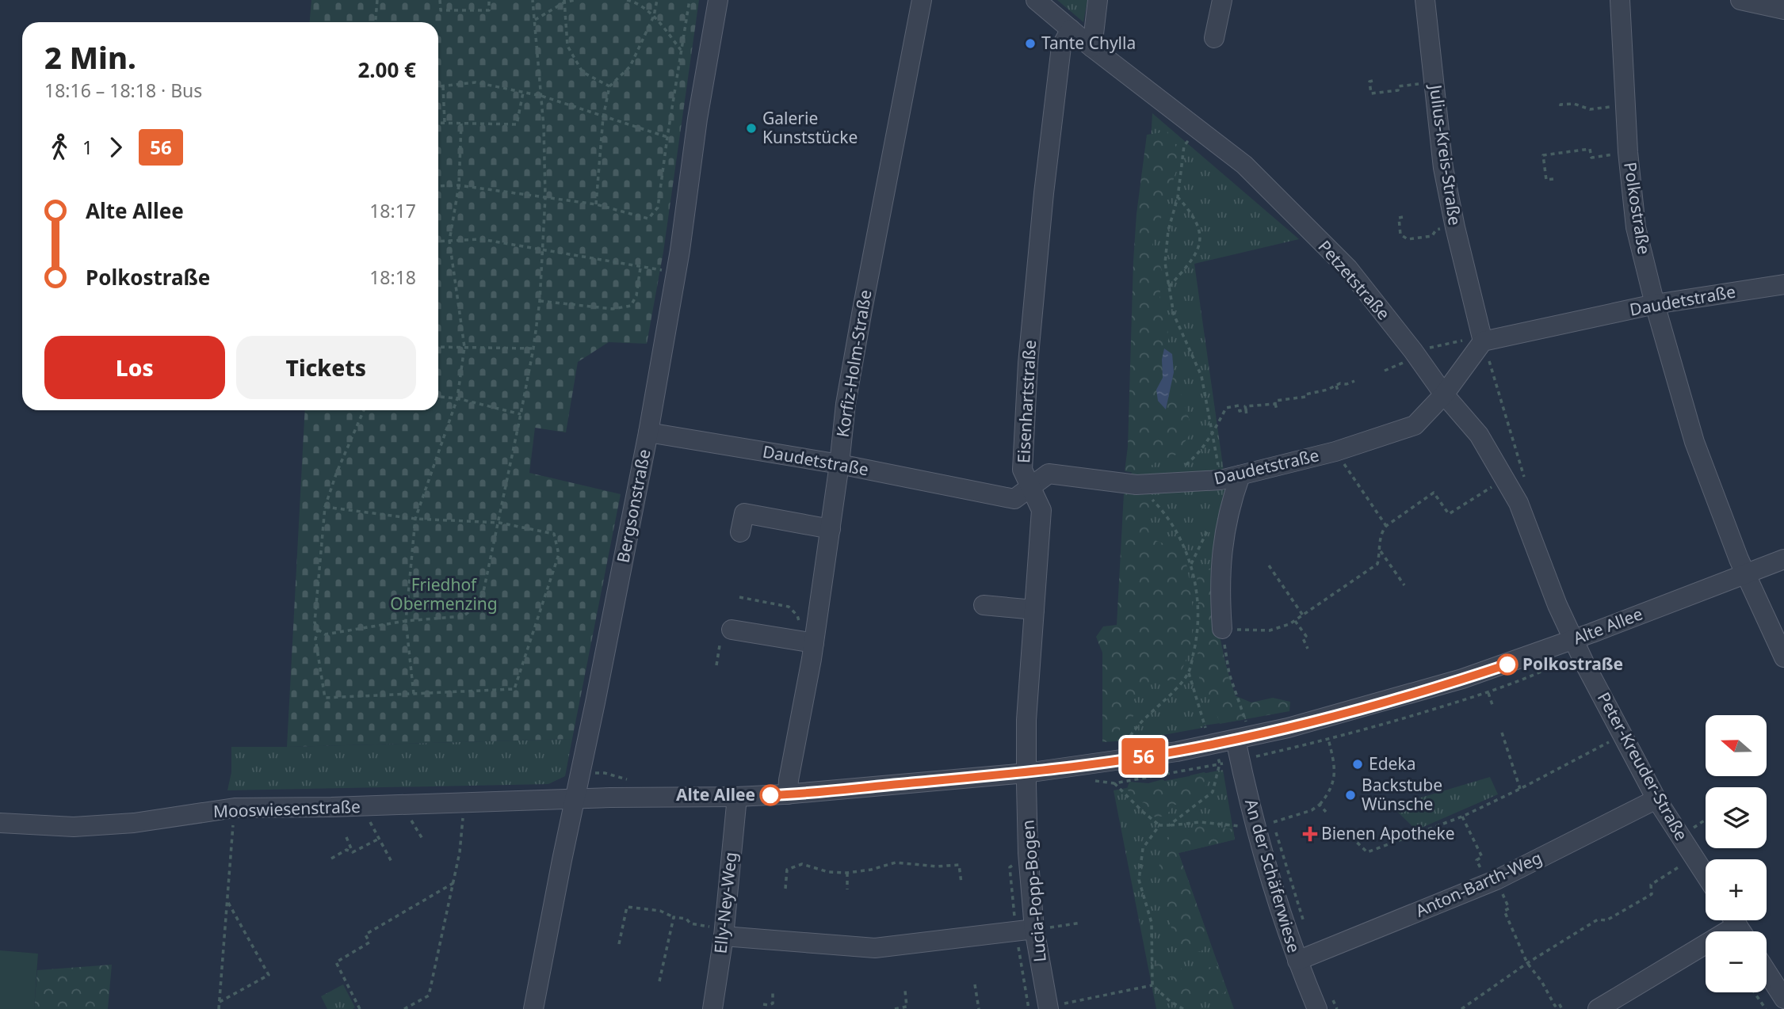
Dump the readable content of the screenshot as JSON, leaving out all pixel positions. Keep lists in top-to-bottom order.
{
  "streets": {
    "street": [
      "Julius-Kreis-Straße",
      "Polkostraße",
      "Petzetstraße",
      "Daudetstraße",
      "Korfiz-Holm-Straße",
      "Eisenhartstraße",
      "Bergsonstraße",
      "Alte Allee",
      "Peter-Kreuder-Straße",
      "Mooswiesenstraße",
      "An der Schäferwiese",
      "Anton-Barth-Weg",
      "Lucia-Popp-Bogen",
      "Elly-Ney-Weg"
    ]
  },
  "crossings": [
    ["Julius-Kreis-Straße", "Daudetstraße"],
    ["Polkostraße", "Daudetstraße"],
    ["Polkostraße", "Alte Allee"],
    ["Petzetstraße", "Daudetstraße"],
    ["Petzetstraße", "Eisenhartstraße"],
    ["Petzetstraße", "Alte Allee"],
    ["Petzetstraße", "Peter-Kreuder-Straße"],
    ["Daudetstraße", "Korfiz-Holm-Straße"],
    ["Daudetstraße", "Eisenhartstraße"],
    ["Daudetstraße", "Bergsonstraße"],
    ["Korfiz-Holm-Straße", "Alte Allee"],
    ["Eisenhartstraße", "Alte Allee"],
    ["Eisenhartstraße", "Lucia-Popp-Bogen"],
    ["Bergsonstraße", "Alte Allee"],
    ["Bergsonstraße", "Mooswiesenstraße"],
    ["Alte Allee", "Peter-Kreuder-Straße"],
    ["Alte Allee", "Mooswiesenstraße"],
    ["Alte Allee", "An der Schäferwiese"],
    ["Alte Allee", "Lucia-Popp-Bogen"],
    ["Alte Allee", "Elly-Ney-Weg"],
    ["Peter-Kreuder-Straße", "Anton-Barth-Weg"],
    ["An der Schäferwiese", "Anton-Barth-Weg"]
  ],
  "parks": ["Friedhof Obermenzing"],
  "places": {
    "other": [
      "Tante Chylla",
      "Galerie Kunststücke",
      "Polkostraße",
      "Edeka",
      "Alte Allee",
      "Backstube Wünsche"
    ],
    "health": ["Bienen Apotheke"]
  },
  "lines": ["bus line 56"],
  "north": "left",
  "page": {
    "on_map": "56",
    "heading": ["2 Min.", "18:16 – 18:18 · Bus", "2.00 €"],
    "legs": ["1", "56"],
    "list": [
      {
        "name": "Alte Allee",
        "value": "18:17"
      },
      {
        "name": "Polkostraße",
        "value": "18:18"
      }
    ],
    "buttons": ["Los", "Tickets"],
    "map_buttons": ["+", "−"]
  }
}
